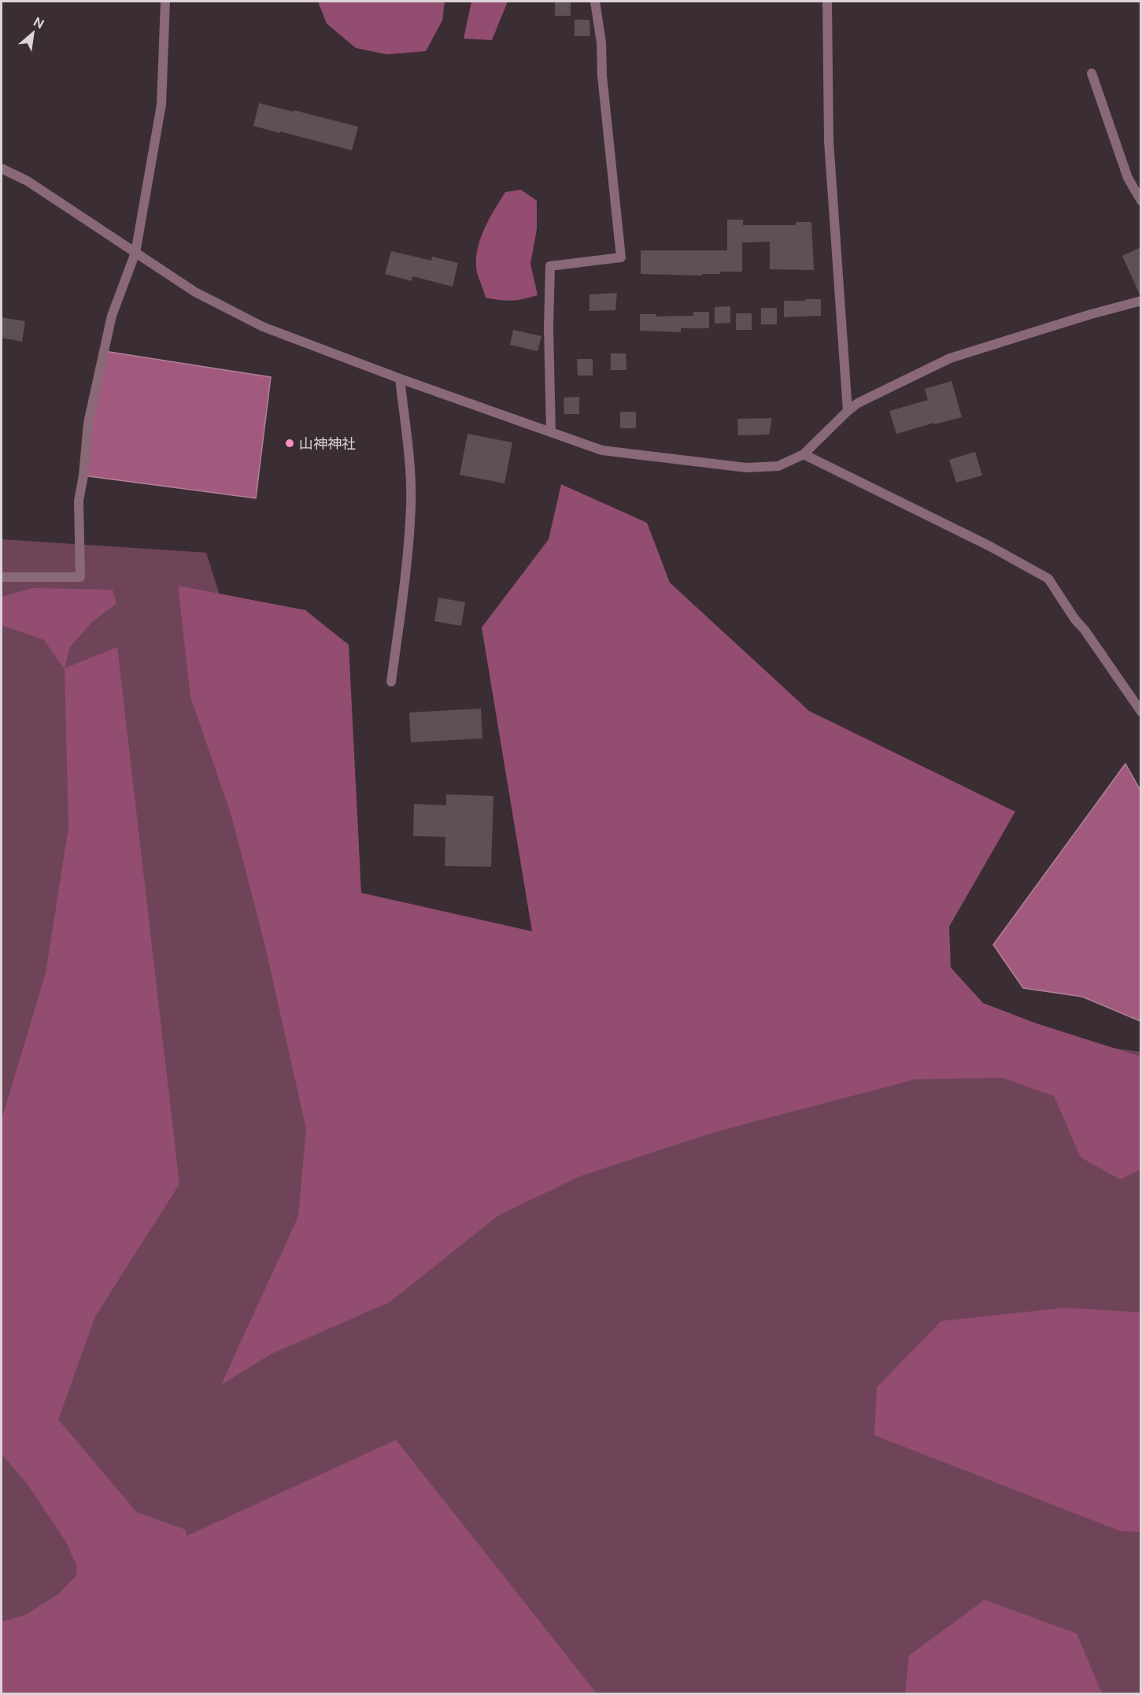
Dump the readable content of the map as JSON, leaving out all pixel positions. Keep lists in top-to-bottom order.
{
  "places": ["山神神社"],
  "north": "top right"
}
